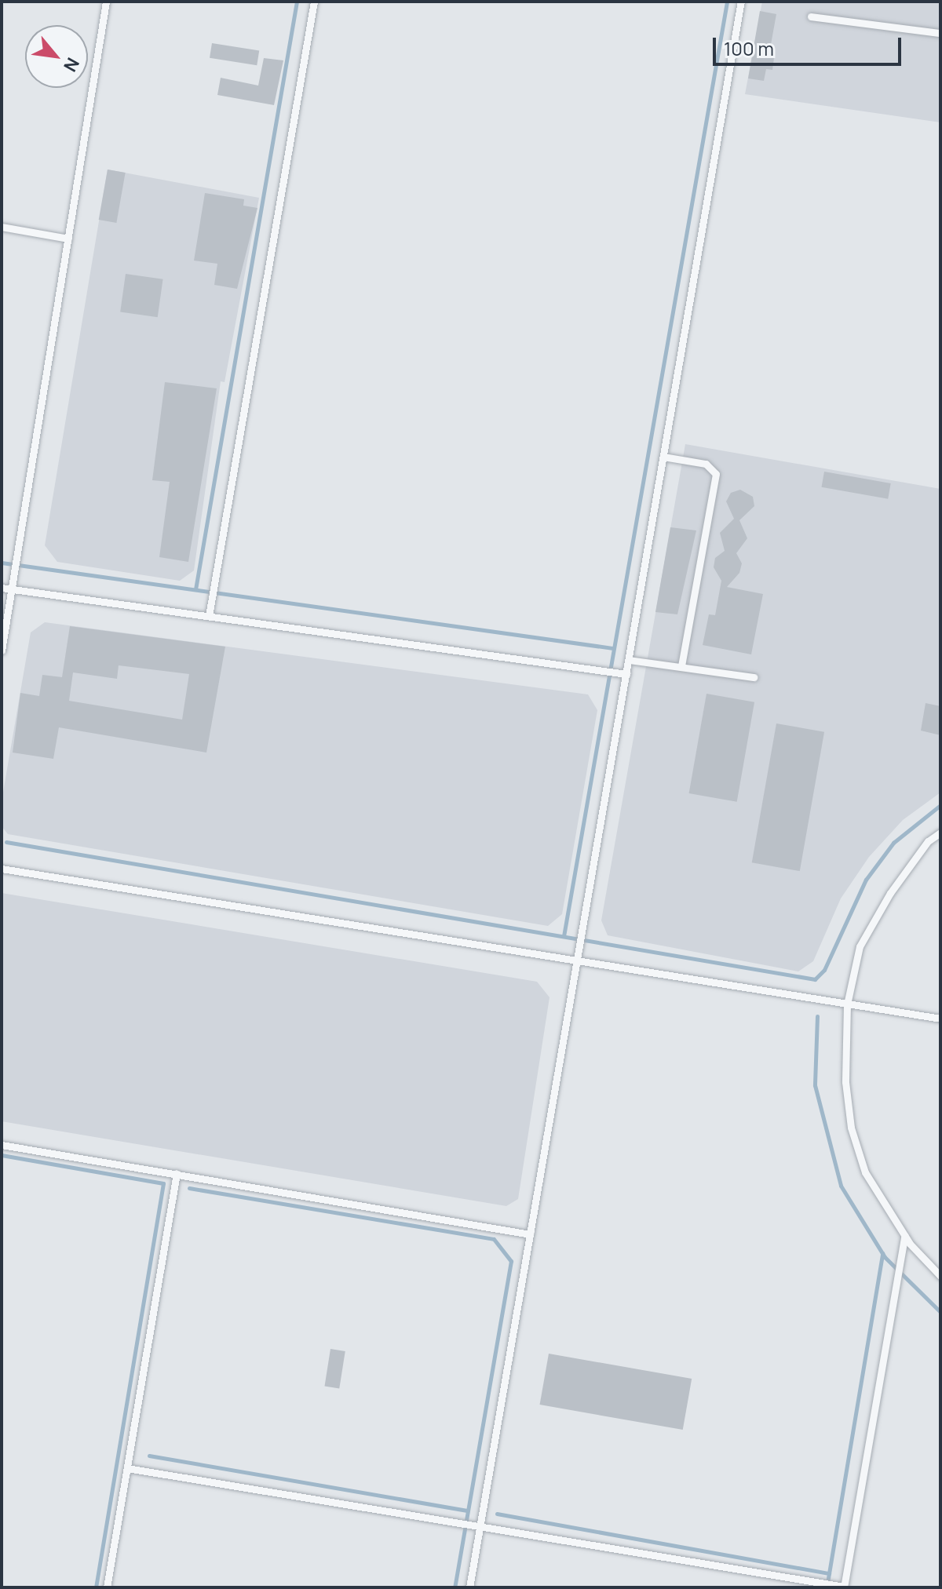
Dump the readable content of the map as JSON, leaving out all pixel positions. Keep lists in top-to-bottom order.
{
  "scale_bar": "100 m",
  "north": "bottom right"
}
